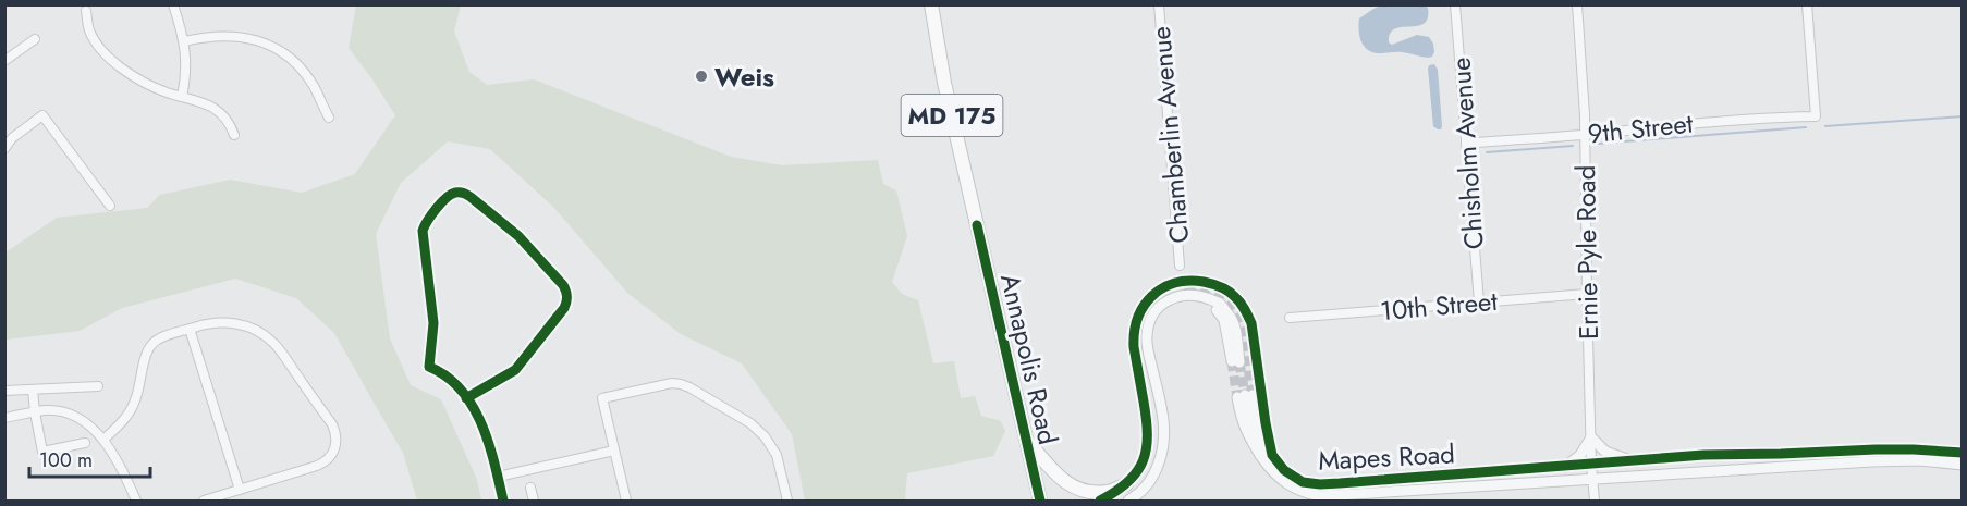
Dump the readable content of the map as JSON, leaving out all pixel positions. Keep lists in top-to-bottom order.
{
  "streets": {
    "main road": ["MD 175", "Annapolis Road"],
    "street": [
      "9th Street",
      "Chamberlin Avenue",
      "Chisholm Avenue",
      "Ernie Pyle Road",
      "10th Street",
      "Mapes Road"
    ]
  },
  "crossings": [
    ["9th Street", "Chisholm Avenue"],
    ["9th Street", "Ernie Pyle Road"],
    ["Chisholm Avenue", "10th Street"],
    ["Ernie Pyle Road", "10th Street"],
    ["Ernie Pyle Road", "Mapes Road"]
  ],
  "places": ["Weis"],
  "scale_bar": "100 m"
}
